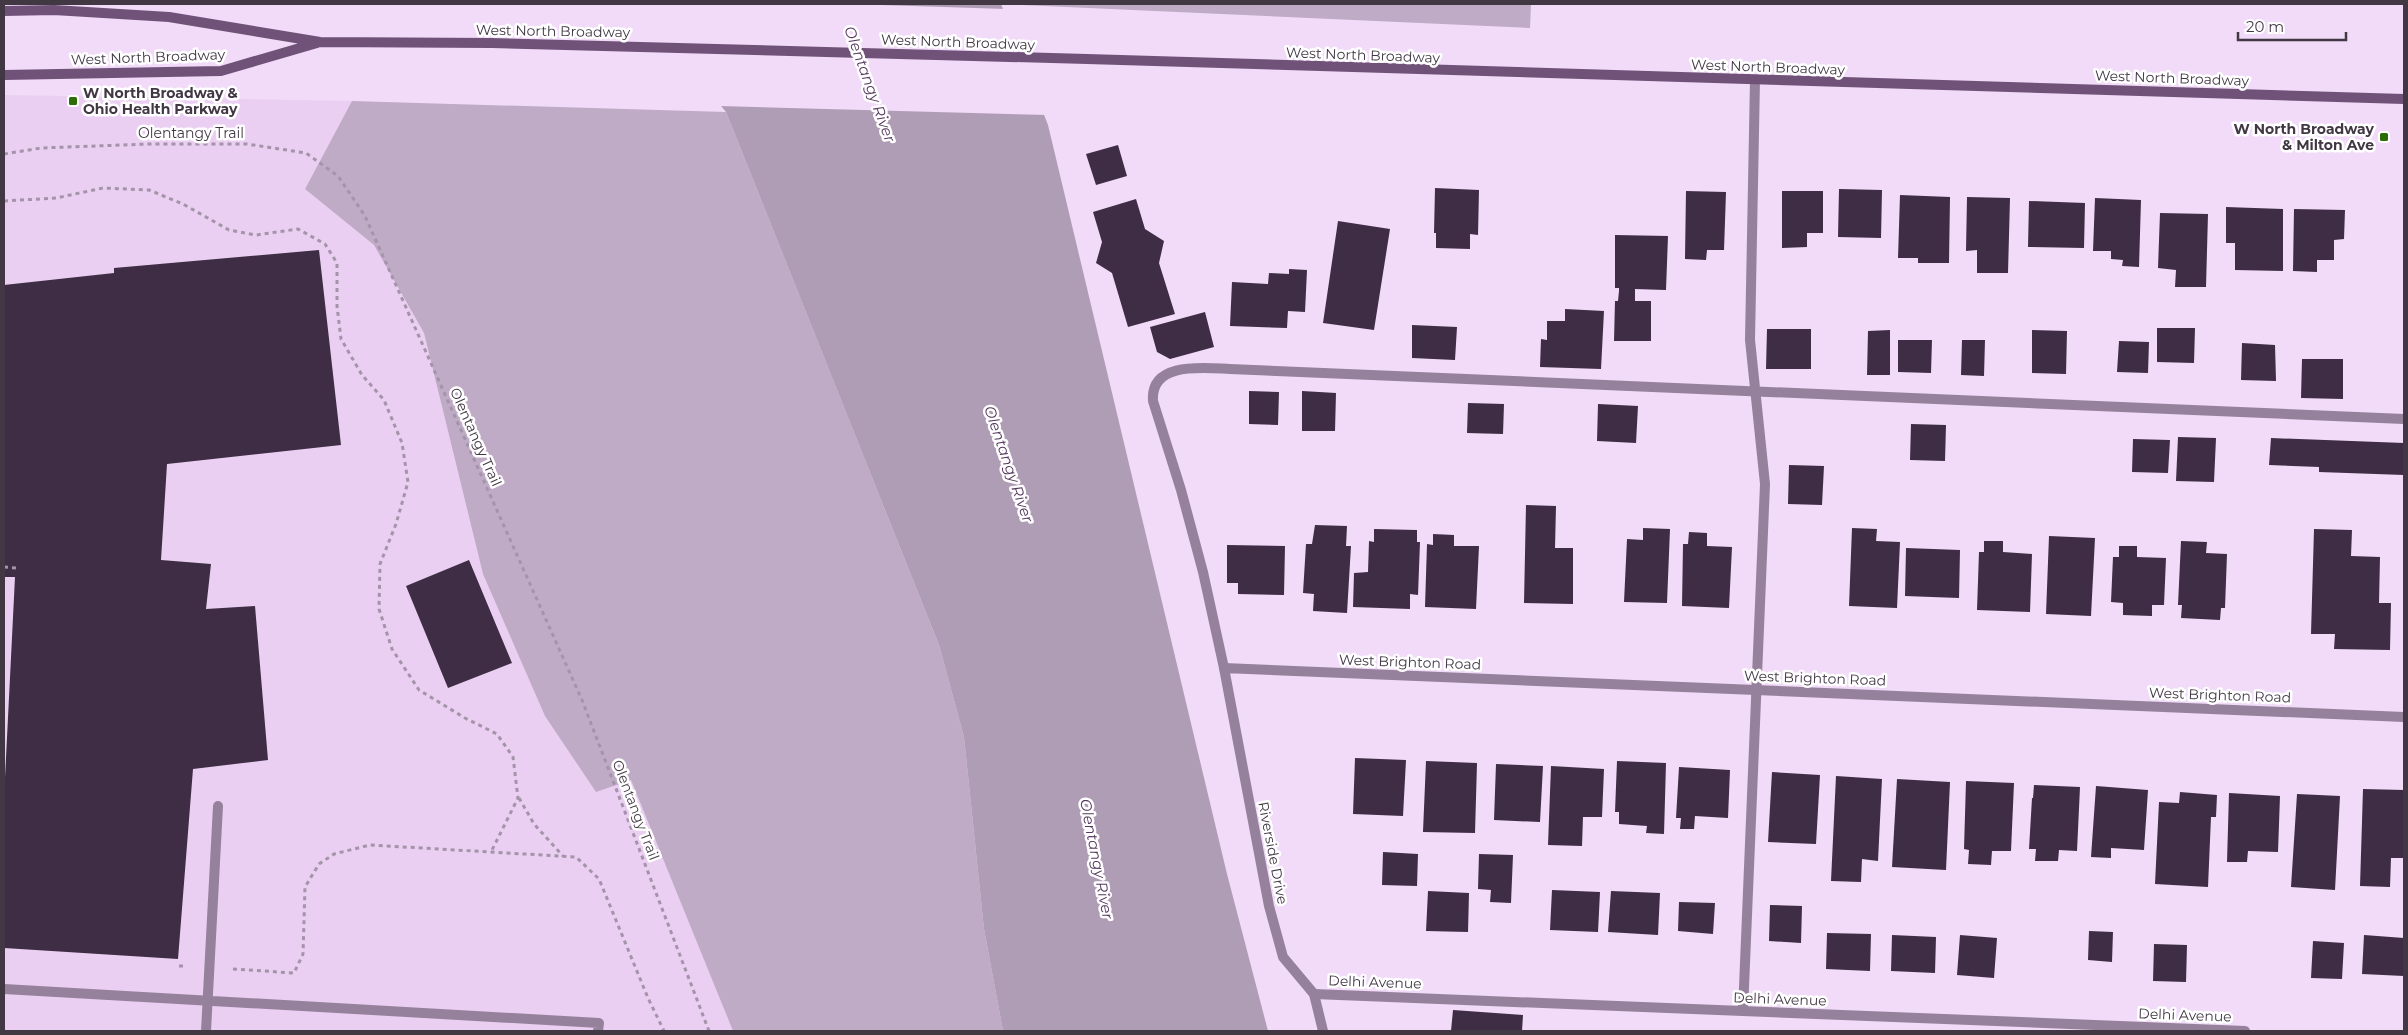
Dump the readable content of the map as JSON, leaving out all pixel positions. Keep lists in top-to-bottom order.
{
  "streets": {
    "main road": ["West North Broadway"],
    "street": ["West Brighton Road", "Riverside Drive", "Delhi Avenue"],
    "path": ["Olentangy Trail"]
  },
  "crossings": [
    ["West Brighton Road", "Riverside Drive"],
    ["Riverside Drive", "Delhi Avenue"]
  ],
  "water": ["Olentangy River"],
  "places": {
    "transit": ["W North Broadway & Ohio Health Parkway", "W North Broadway & Milton Ave"]
  },
  "scale_bar": "20 m"
}
